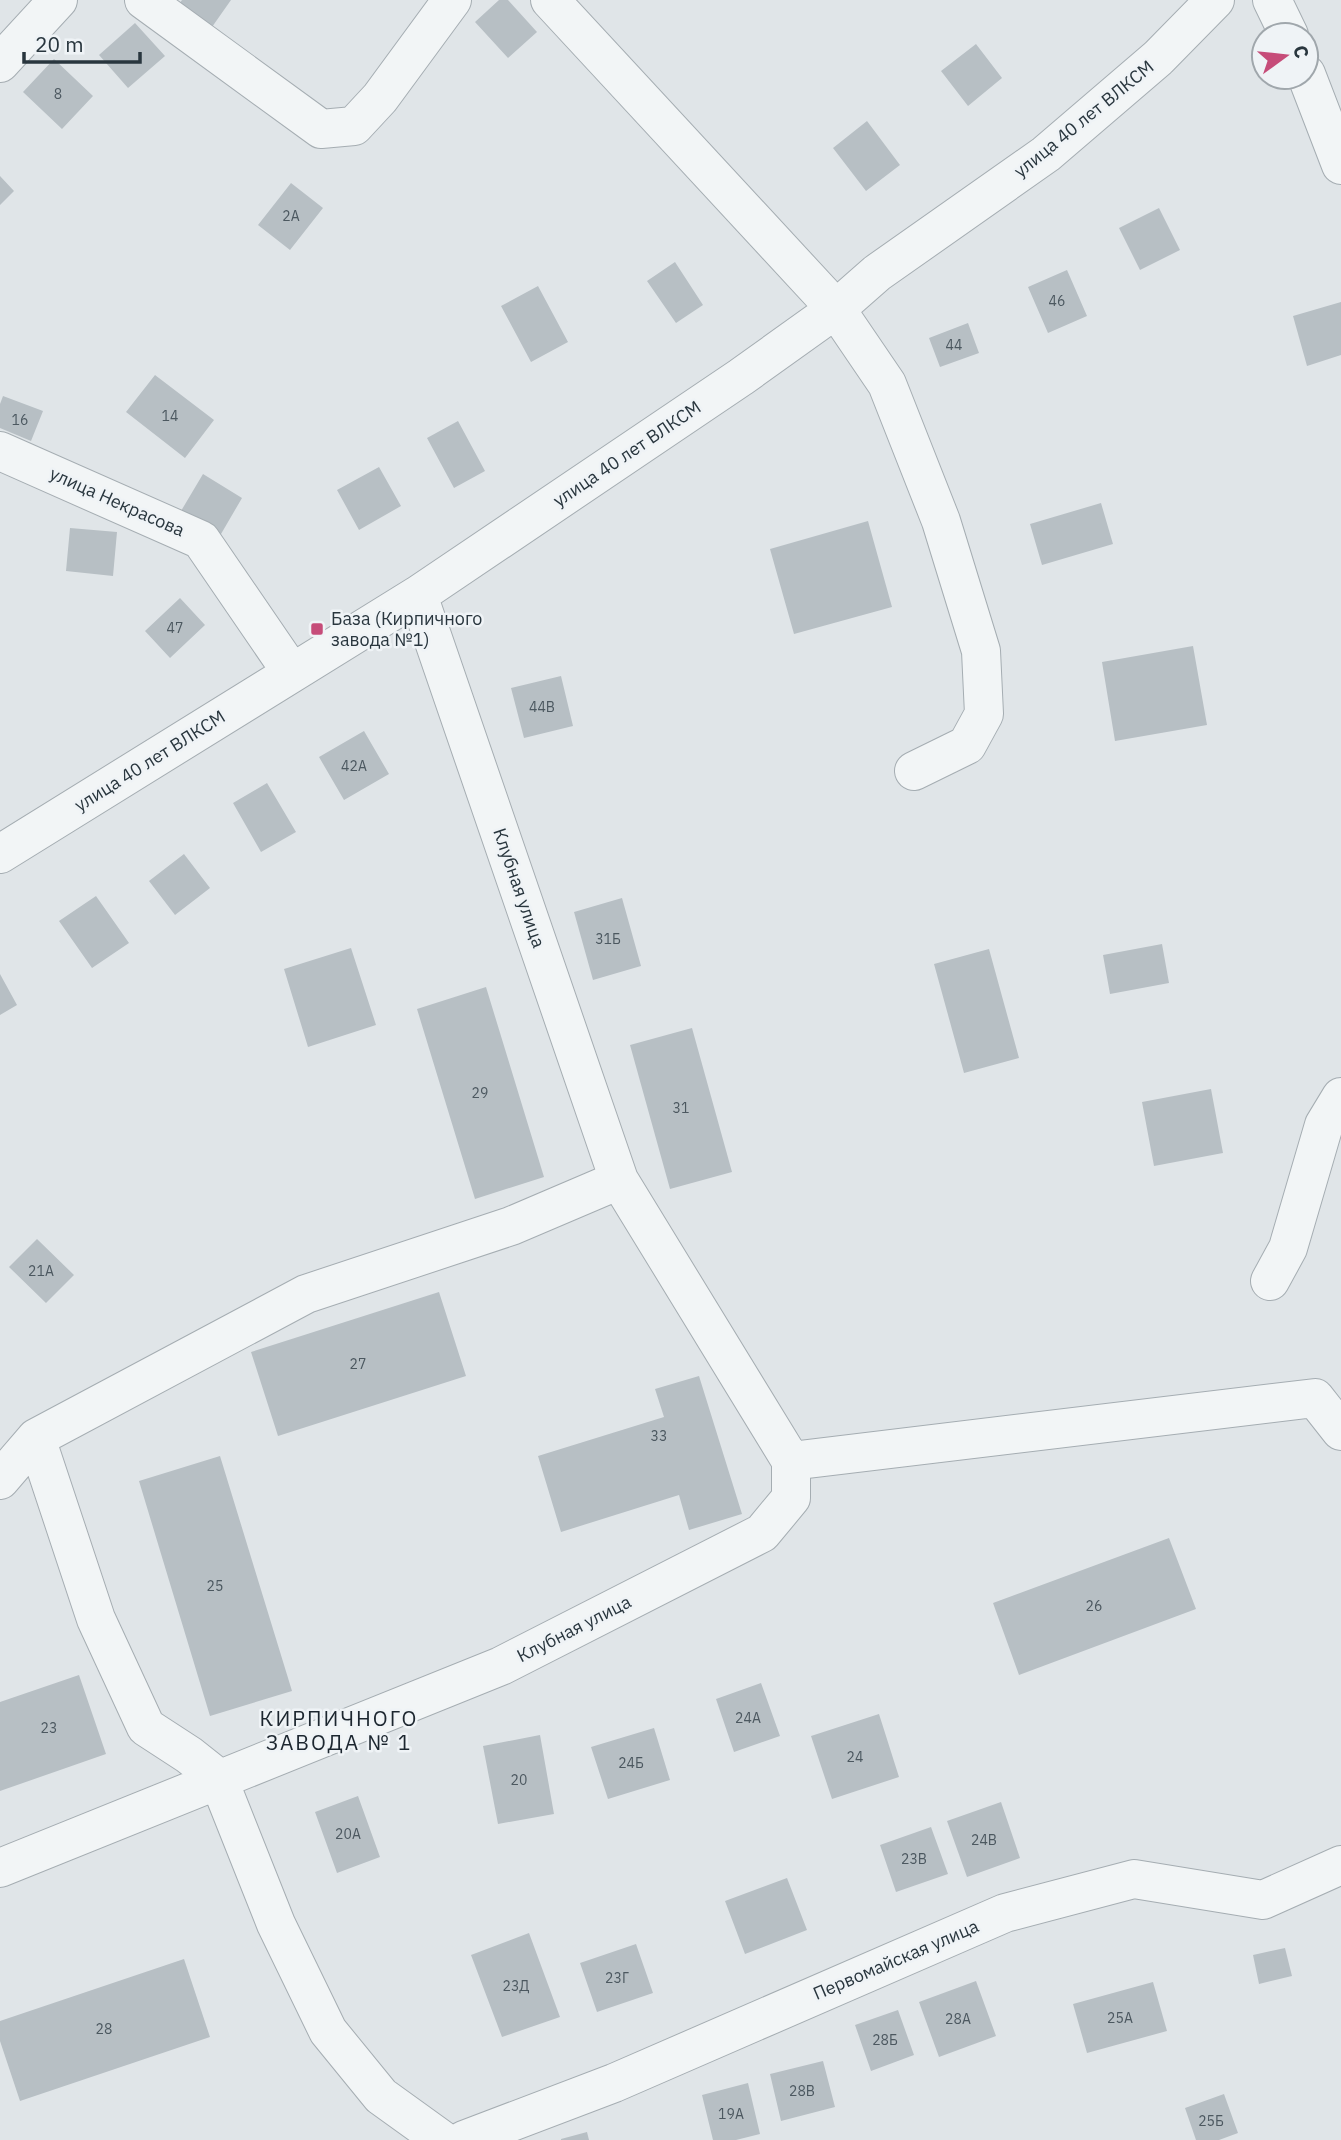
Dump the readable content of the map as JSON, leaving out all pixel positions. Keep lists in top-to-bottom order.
{
  "streets": {
    "street": [
      "улица 40 лет ВЛКСМ",
      "улица Некрасова",
      "Клубная улица",
      "Первомайская улица"
    ]
  },
  "crossings": [
    ["улица 40 лет ВЛКСМ", "улица Некрасова"],
    ["улица 40 лет ВЛКСМ", "Клубная улица"]
  ],
  "districts": ["КИРПИЧНОГО ЗАВОДА № 1"],
  "places": {
    "transit": ["База (Кирпичного завода №1)"]
  },
  "house_numbers": [
    "8",
    "2А",
    "46",
    "44",
    "14",
    "16",
    "47",
    "44В",
    "42А",
    "31Б",
    "29",
    "31",
    "21А",
    "27",
    "33",
    "25",
    "26",
    "24А",
    "23",
    "24",
    "24Б",
    "20",
    "20А",
    "24В",
    "23В",
    "23Г",
    "23Д",
    "25А",
    "28А",
    "28",
    "28Б",
    "28В",
    "19А",
    "25Б"
  ],
  "scale_bar": "20 m",
  "north": "right"
}
